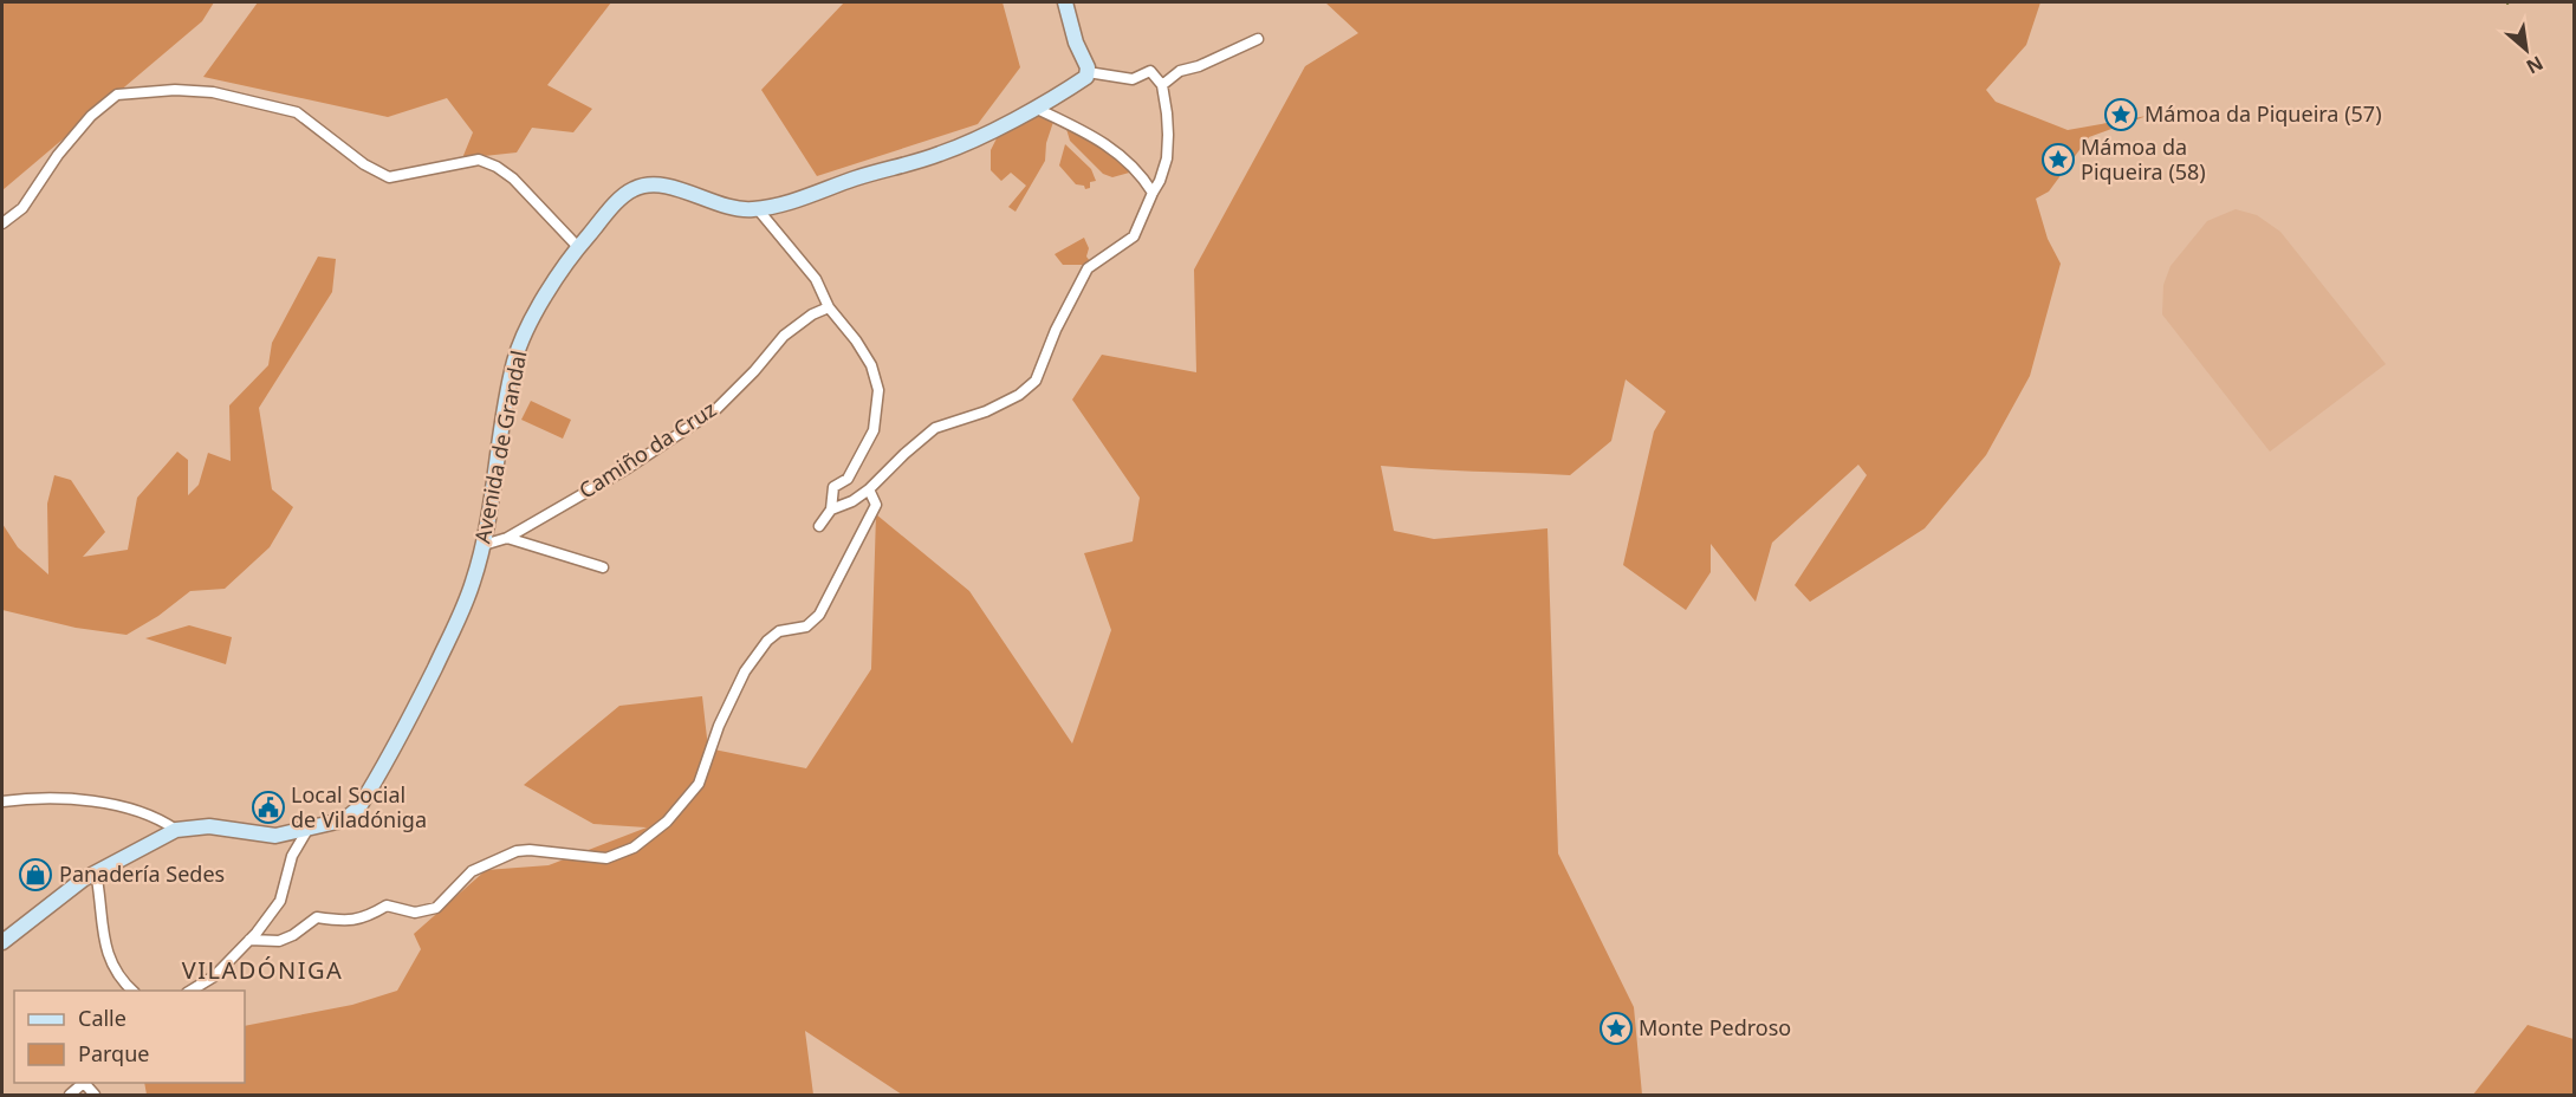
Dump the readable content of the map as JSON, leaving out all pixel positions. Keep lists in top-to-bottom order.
{
  "streets": {
    "street": ["Avenida de Grandal", "Camiño da Cruz"]
  },
  "crossings": [
    ["Avenida de Grandal", "Camiño da Cruz"]
  ],
  "districts": ["VILADÓNIGA"],
  "places": {
    "place": ["Mámoa da Piqueira (57)", "Mámoa da Piqueira (58)", "Monte Pedroso"],
    "public building": ["Local Social de Viladóniga"],
    "shop": ["Panadería Sedes"]
  },
  "legend": ["Calle", "Parque"],
  "north": "bottom right"
}
